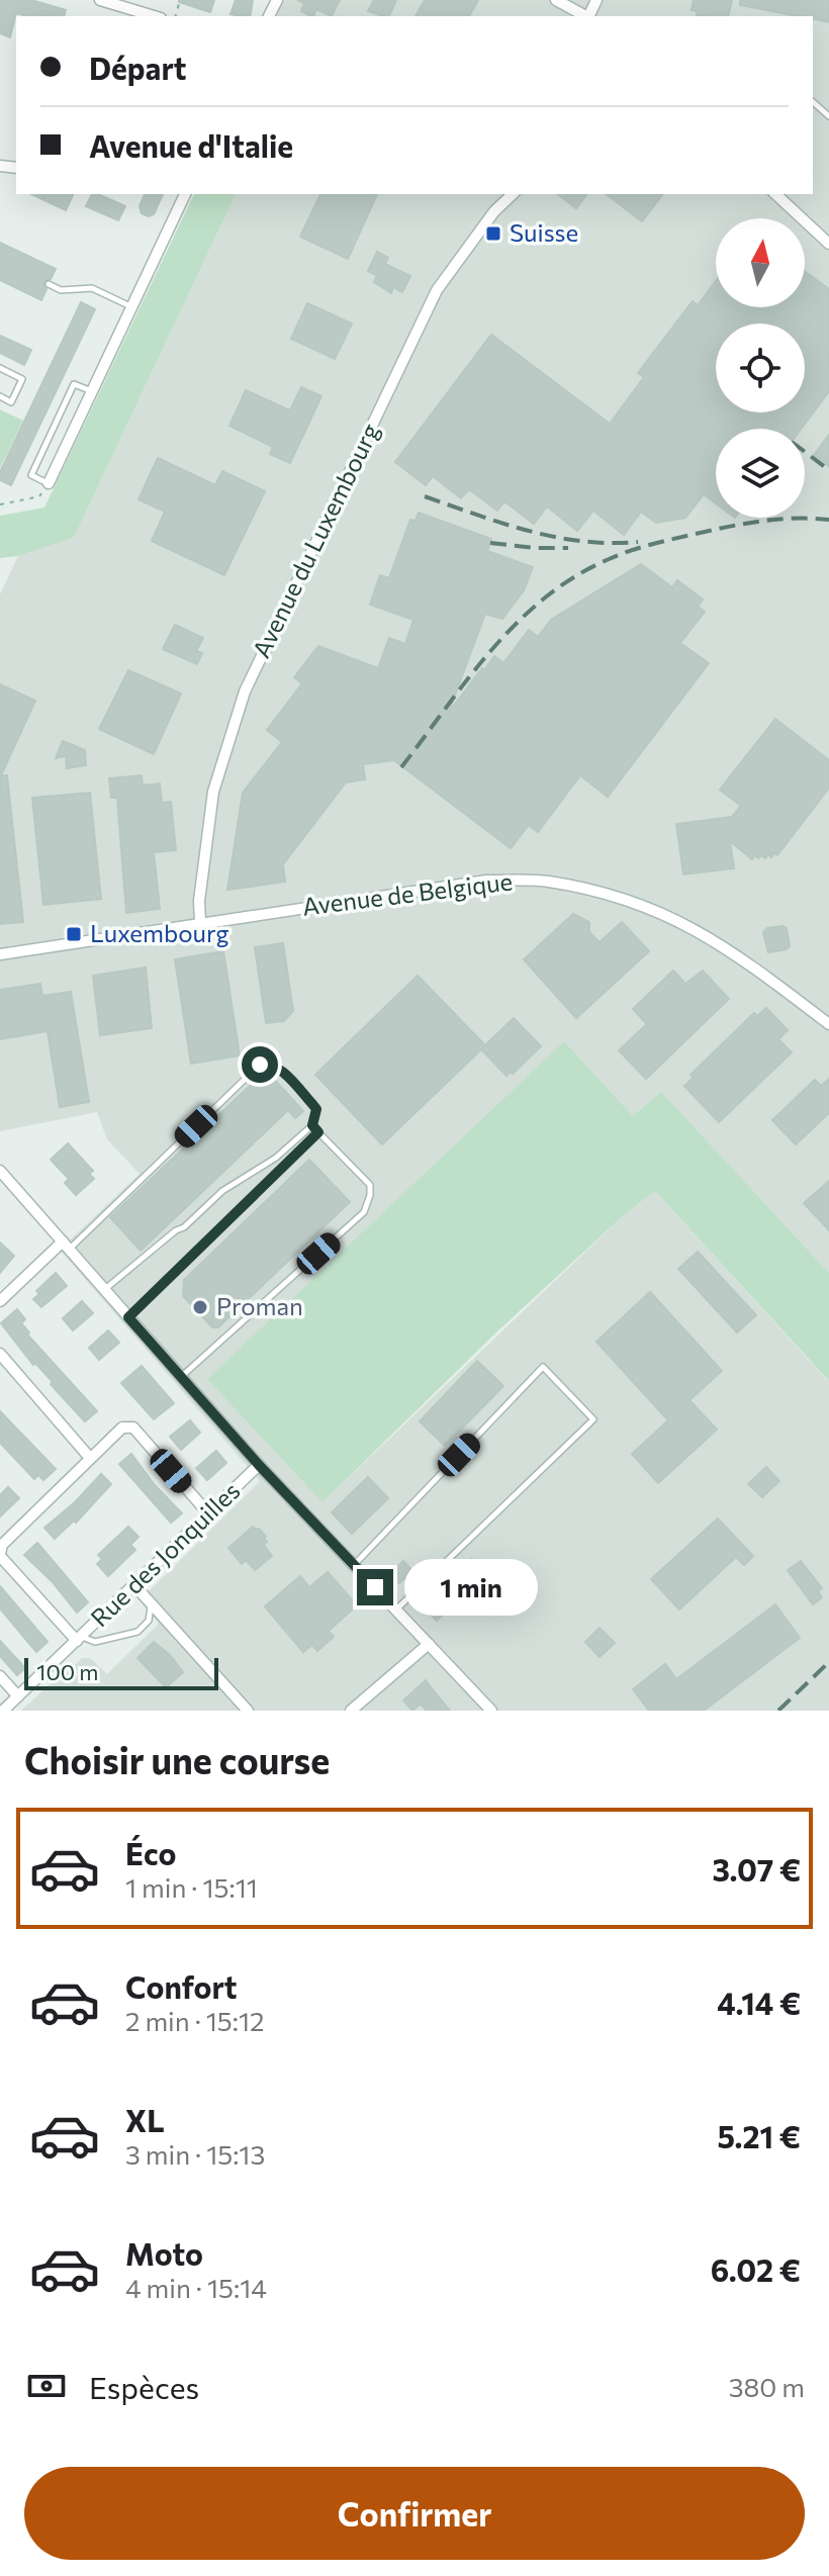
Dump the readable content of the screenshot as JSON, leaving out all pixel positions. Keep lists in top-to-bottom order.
{
  "streets": {
    "street": ["Avenue du Luxembourg", "Avenue de Belgique", "Rue des Jonquilles"]
  },
  "crossings": [
    ["Avenue du Luxembourg", "Avenue de Belgique"]
  ],
  "places": {
    "transit": ["Suisse", "Luxembourg"],
    "other": ["Proman"]
  },
  "scale_bar": "100 m",
  "north": "top",
  "page": {
    "banner": ["Départ", "Avenue d'Italie"],
    "bubble": "1 min",
    "scale": "100 m",
    "heading": "Choisir une course",
    "list": [
      {
        "name": "Éco",
        "note": "1 min · 15:11",
        "value": "3.07 €"
      },
      {
        "name": "Confort",
        "note": "2 min · 15:12",
        "value": "4.14 €"
      },
      {
        "name": "XL",
        "note": "3 min · 15:13",
        "value": "5.21 €"
      },
      {
        "name": "Moto",
        "note": "4 min · 15:14",
        "value": "6.02 €"
      }
    ],
    "pay": ["Espèces", "380 m"],
    "buttons": "Confirmer"
  }
}
